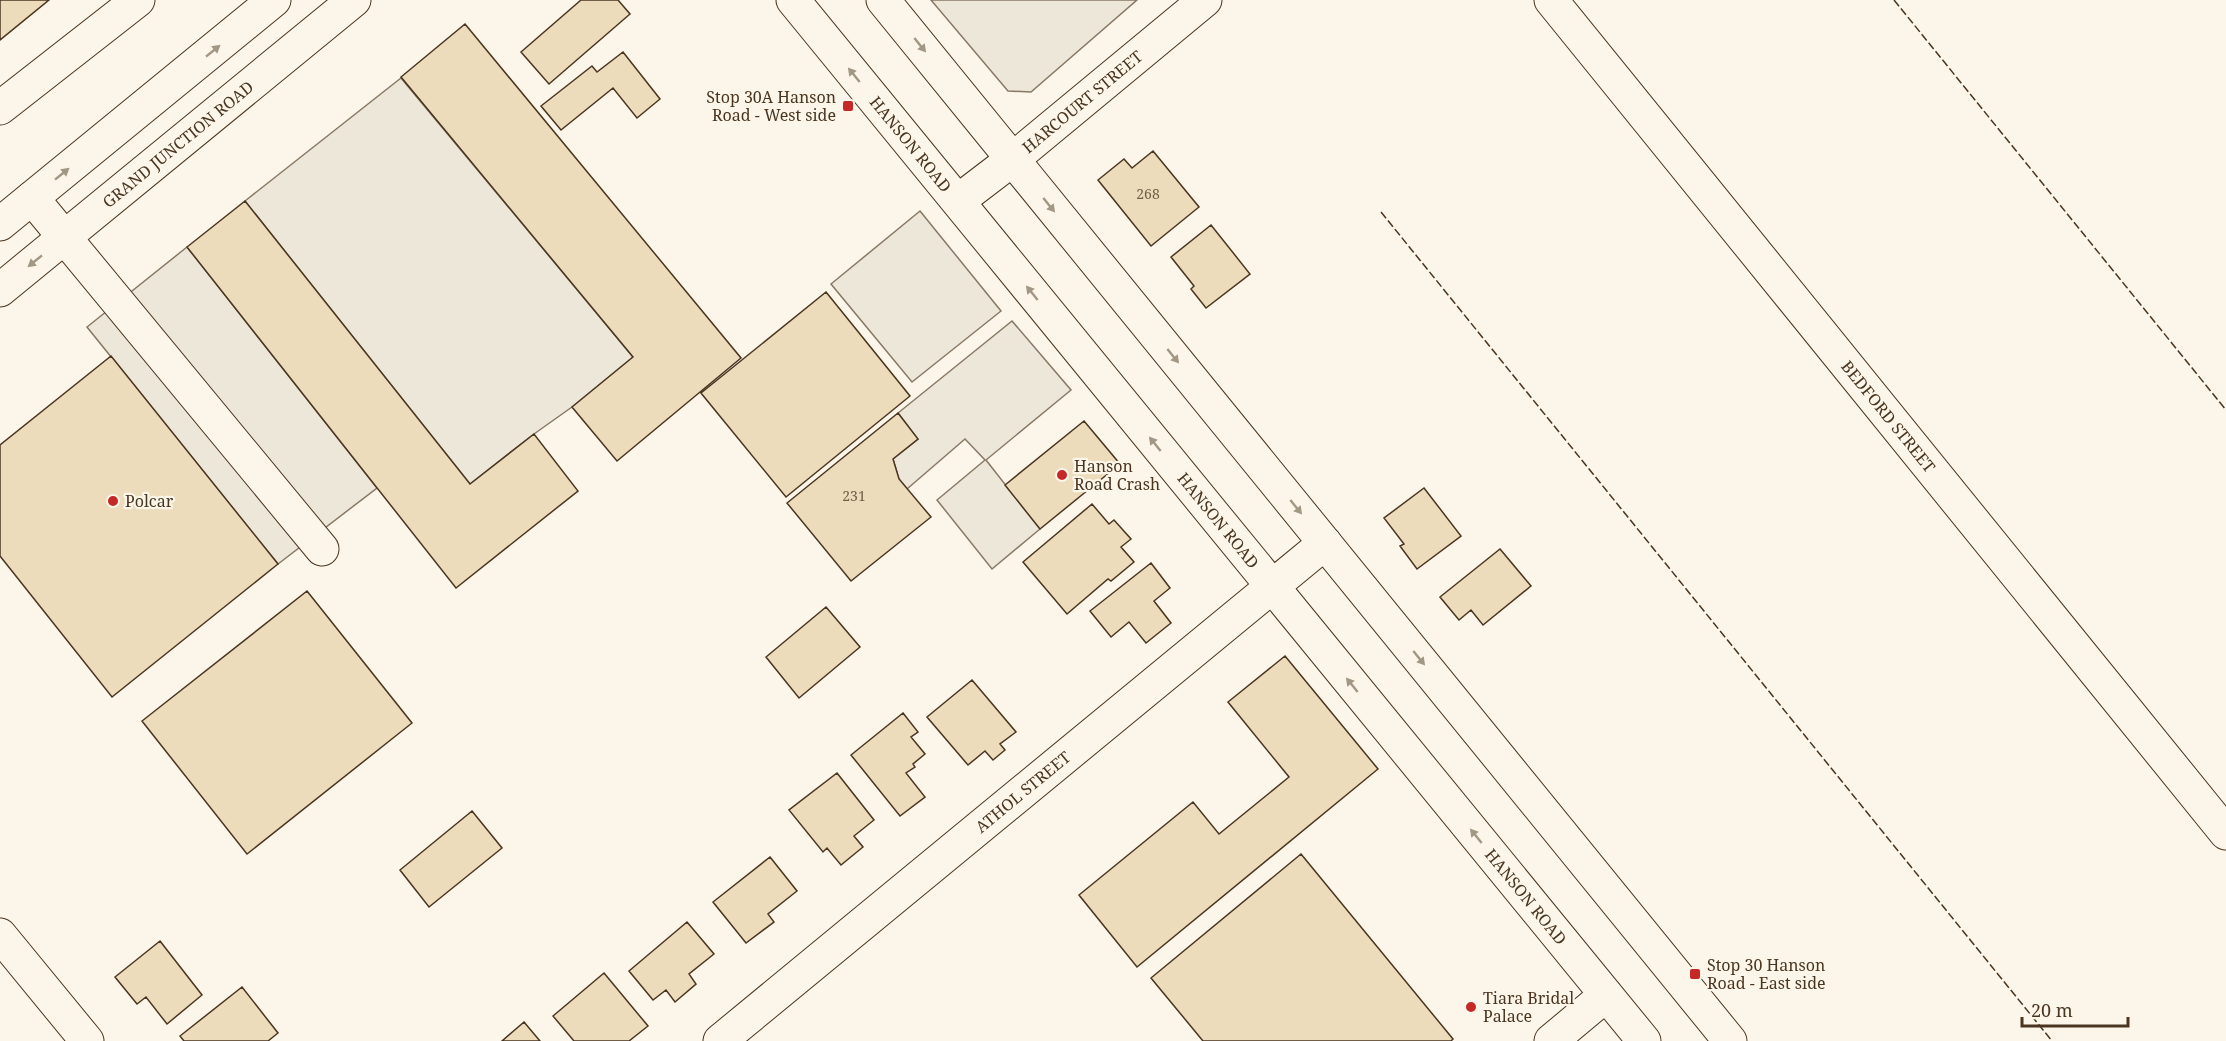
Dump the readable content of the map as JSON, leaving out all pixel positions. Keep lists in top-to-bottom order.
{
  "streets": {
    "main road": [
      "HARCOURT STREET",
      "HANSON ROAD",
      "GRAND JUNCTION ROAD",
      "BEDFORD STREET",
      "ATHOL STREET"
    ]
  },
  "crossings": [
    ["HARCOURT STREET", "HANSON ROAD"],
    ["HANSON ROAD", "ATHOL STREET"]
  ],
  "places": {
    "transit": ["Stop 30A Hanson Road - West side", "Stop 30 Hanson Road - East side"],
    "other": ["Hanson Road Crash", "Polcar", "Tiara Bridal Palace"]
  },
  "house_numbers": ["268", "231"],
  "scale_bar": "20 m"
}
